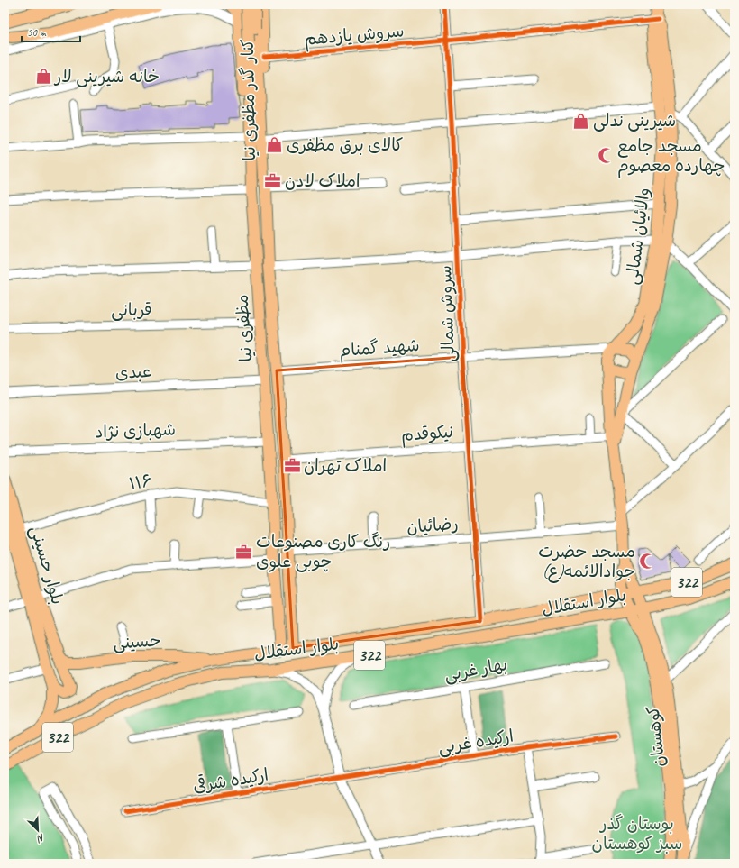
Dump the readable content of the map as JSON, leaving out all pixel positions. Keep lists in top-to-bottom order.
{
  "streets": {
    "main road": [
      "کنار گذر مظفری نیا",
      "والائیان شمالی",
      "مظفری نیا",
      "بلوار حسینی",
      "322",
      "بلوار استقلال",
      "حسینی",
      "کوهستان"
    ],
    "street": [
      "سروش یازدهم",
      "قربانی",
      "سروش شمالی",
      "شهید گمنام",
      "عبدی",
      "شهبازی نژاد",
      "نیکوقدم",
      "۱۱۶",
      "رضائیان",
      "بهار غربی",
      "ارکیده غربی",
      "ارکیده شرقی"
    ]
  },
  "crossings": [
    ["سروش یازدهم", "کنار گذر مظفری نیا"],
    ["سروش یازدهم", "والائیان شمالی"],
    ["سروش یازدهم", "سروش شمالی"],
    ["کنار گذر مظفری نیا", "مظفری نیا"],
    ["والائیان شمالی", "شهید گمنام"],
    ["والائیان شمالی", "نیکوقدم"],
    ["والائیان شمالی", "رضائیان"],
    ["والائیان شمالی", "بلوار استقلال"],
    ["والائیان شمالی", "کوهستان"],
    ["قربانی", "مظفری نیا"],
    ["سروش شمالی", "شهید گمنام"],
    ["سروش شمالی", "نیکوقدم"],
    ["سروش شمالی", "رضائیان"],
    ["سروش شمالی", "بلوار استقلال"],
    ["مظفری نیا", "شهید گمنام"],
    ["مظفری نیا", "عبدی"],
    ["مظفری نیا", "شهبازی نژاد"],
    ["مظفری نیا", "نیکوقدم"],
    ["مظفری نیا", "۱۱۶"],
    ["مظفری نیا", "رضائیان"],
    ["مظفری نیا", "بلوار استقلال"],
    ["۱۱۶", "بلوار حسینی"],
    ["بلوار حسینی", "حسینی"],
    ["بلوار استقلال", "حسینی"],
    ["بلوار استقلال", "کوهستان"],
    ["ارکیده غربی", "ارکیده شرقی"]
  ],
  "parks": ["بوستان گذر سبز کوهستان"],
  "places": {
    "shop": ["خانه شیرینی لار", "شیرینی ندلی", "کالای برق مظفری"],
    "mosque": ["مسجد جامع چهارده معصوم", "مسجد حضرت جوادالائمه(ع)"],
    "office": ["املاک لادن", "املاک تهران", "رنگ کاری مصنوعات چوبی علوی"]
  },
  "scale_bar": "50 m",
  "north": "bottom right"
}
